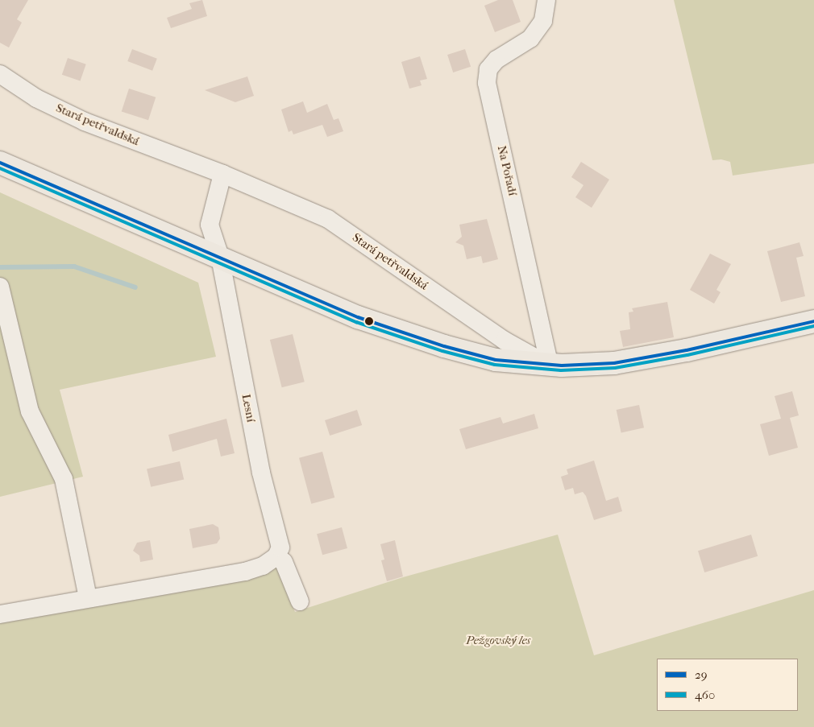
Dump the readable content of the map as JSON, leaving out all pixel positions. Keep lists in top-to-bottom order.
{
  "streets": {
    "street": ["Stará petřvaldská", "Na Pořadí", "Lesní"]
  },
  "crossings": [
    ["Stará petřvaldská", "Na Pořadí"]
  ],
  "parks": ["Pežgovský les"],
  "lines": ["transit line 29", "transit line 460"],
  "legend": ["29", "460"]
}
